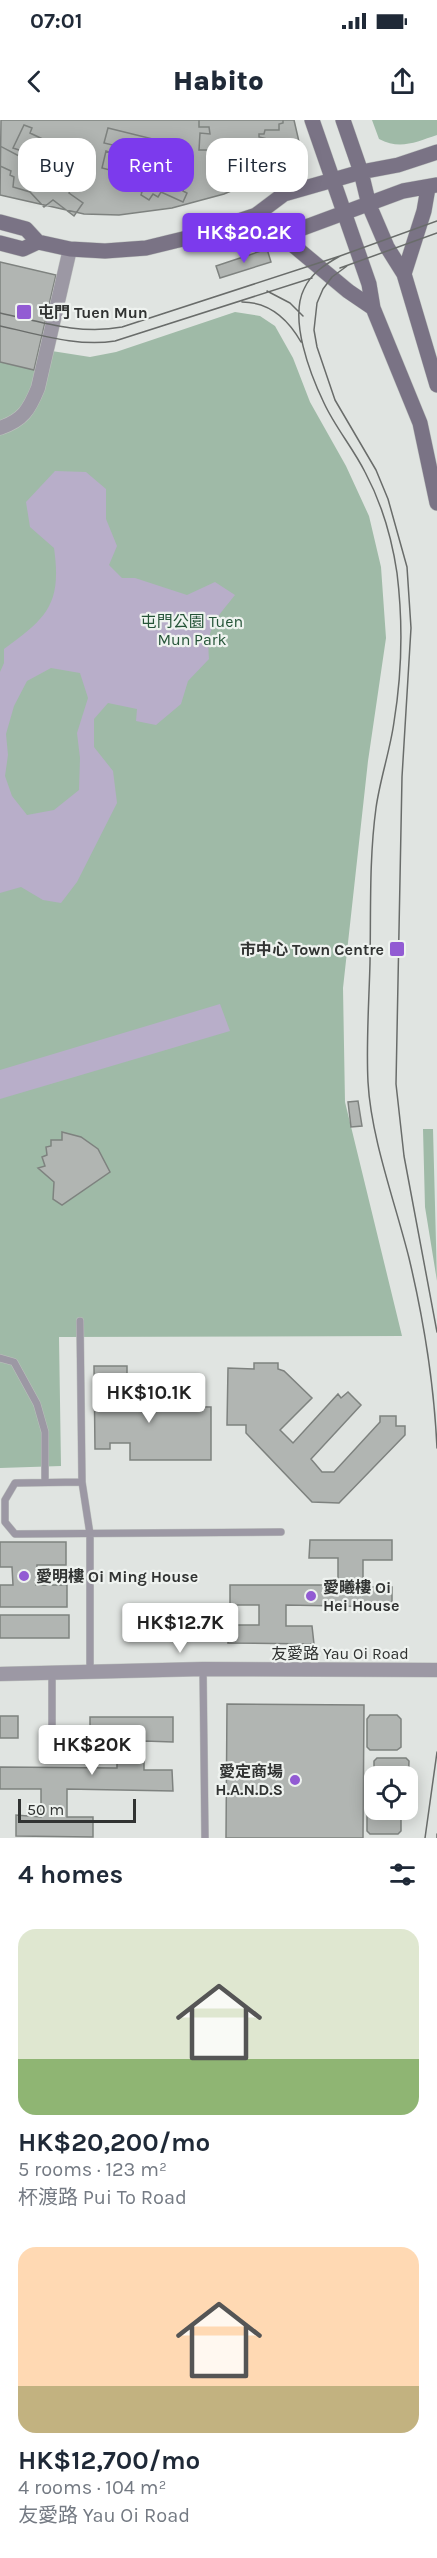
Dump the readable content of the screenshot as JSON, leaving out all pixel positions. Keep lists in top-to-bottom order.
{
  "streets": {
    "street": ["友愛路 Yau Oi Road"]
  },
  "parks": ["屯門公園 Tuen Mun Park"],
  "places": {
    "transit": ["屯門 Tuen Mun", "市中心 Town Centre"],
    "other": ["愛明樓 Oi Ming House", "愛曦樓 Oi Hei House", "愛定商場 H.A.N.D.S"]
  },
  "scale_bar": "50 m",
  "page": {
    "status": "07:01",
    "header": "Habito",
    "chip": ["Buy", "Rent", "Filters"],
    "price": [
      "HK$20.2K",
      "HK$10.1K",
      "HK$12.7K",
      "HK$20K"
    ],
    "scale": "50 m",
    "heading": "4 homes",
    "list": [
      {
        "name": "HK$20,200/mo",
        "note": "5 rooms · 123 m² · 杯渡路 Pui To Road"
      },
      {
        "name": "HK$12,700/mo",
        "note": "4 rooms · 104 m² · 友愛路 Yau Oi Road"
      }
    ]
  }
}
